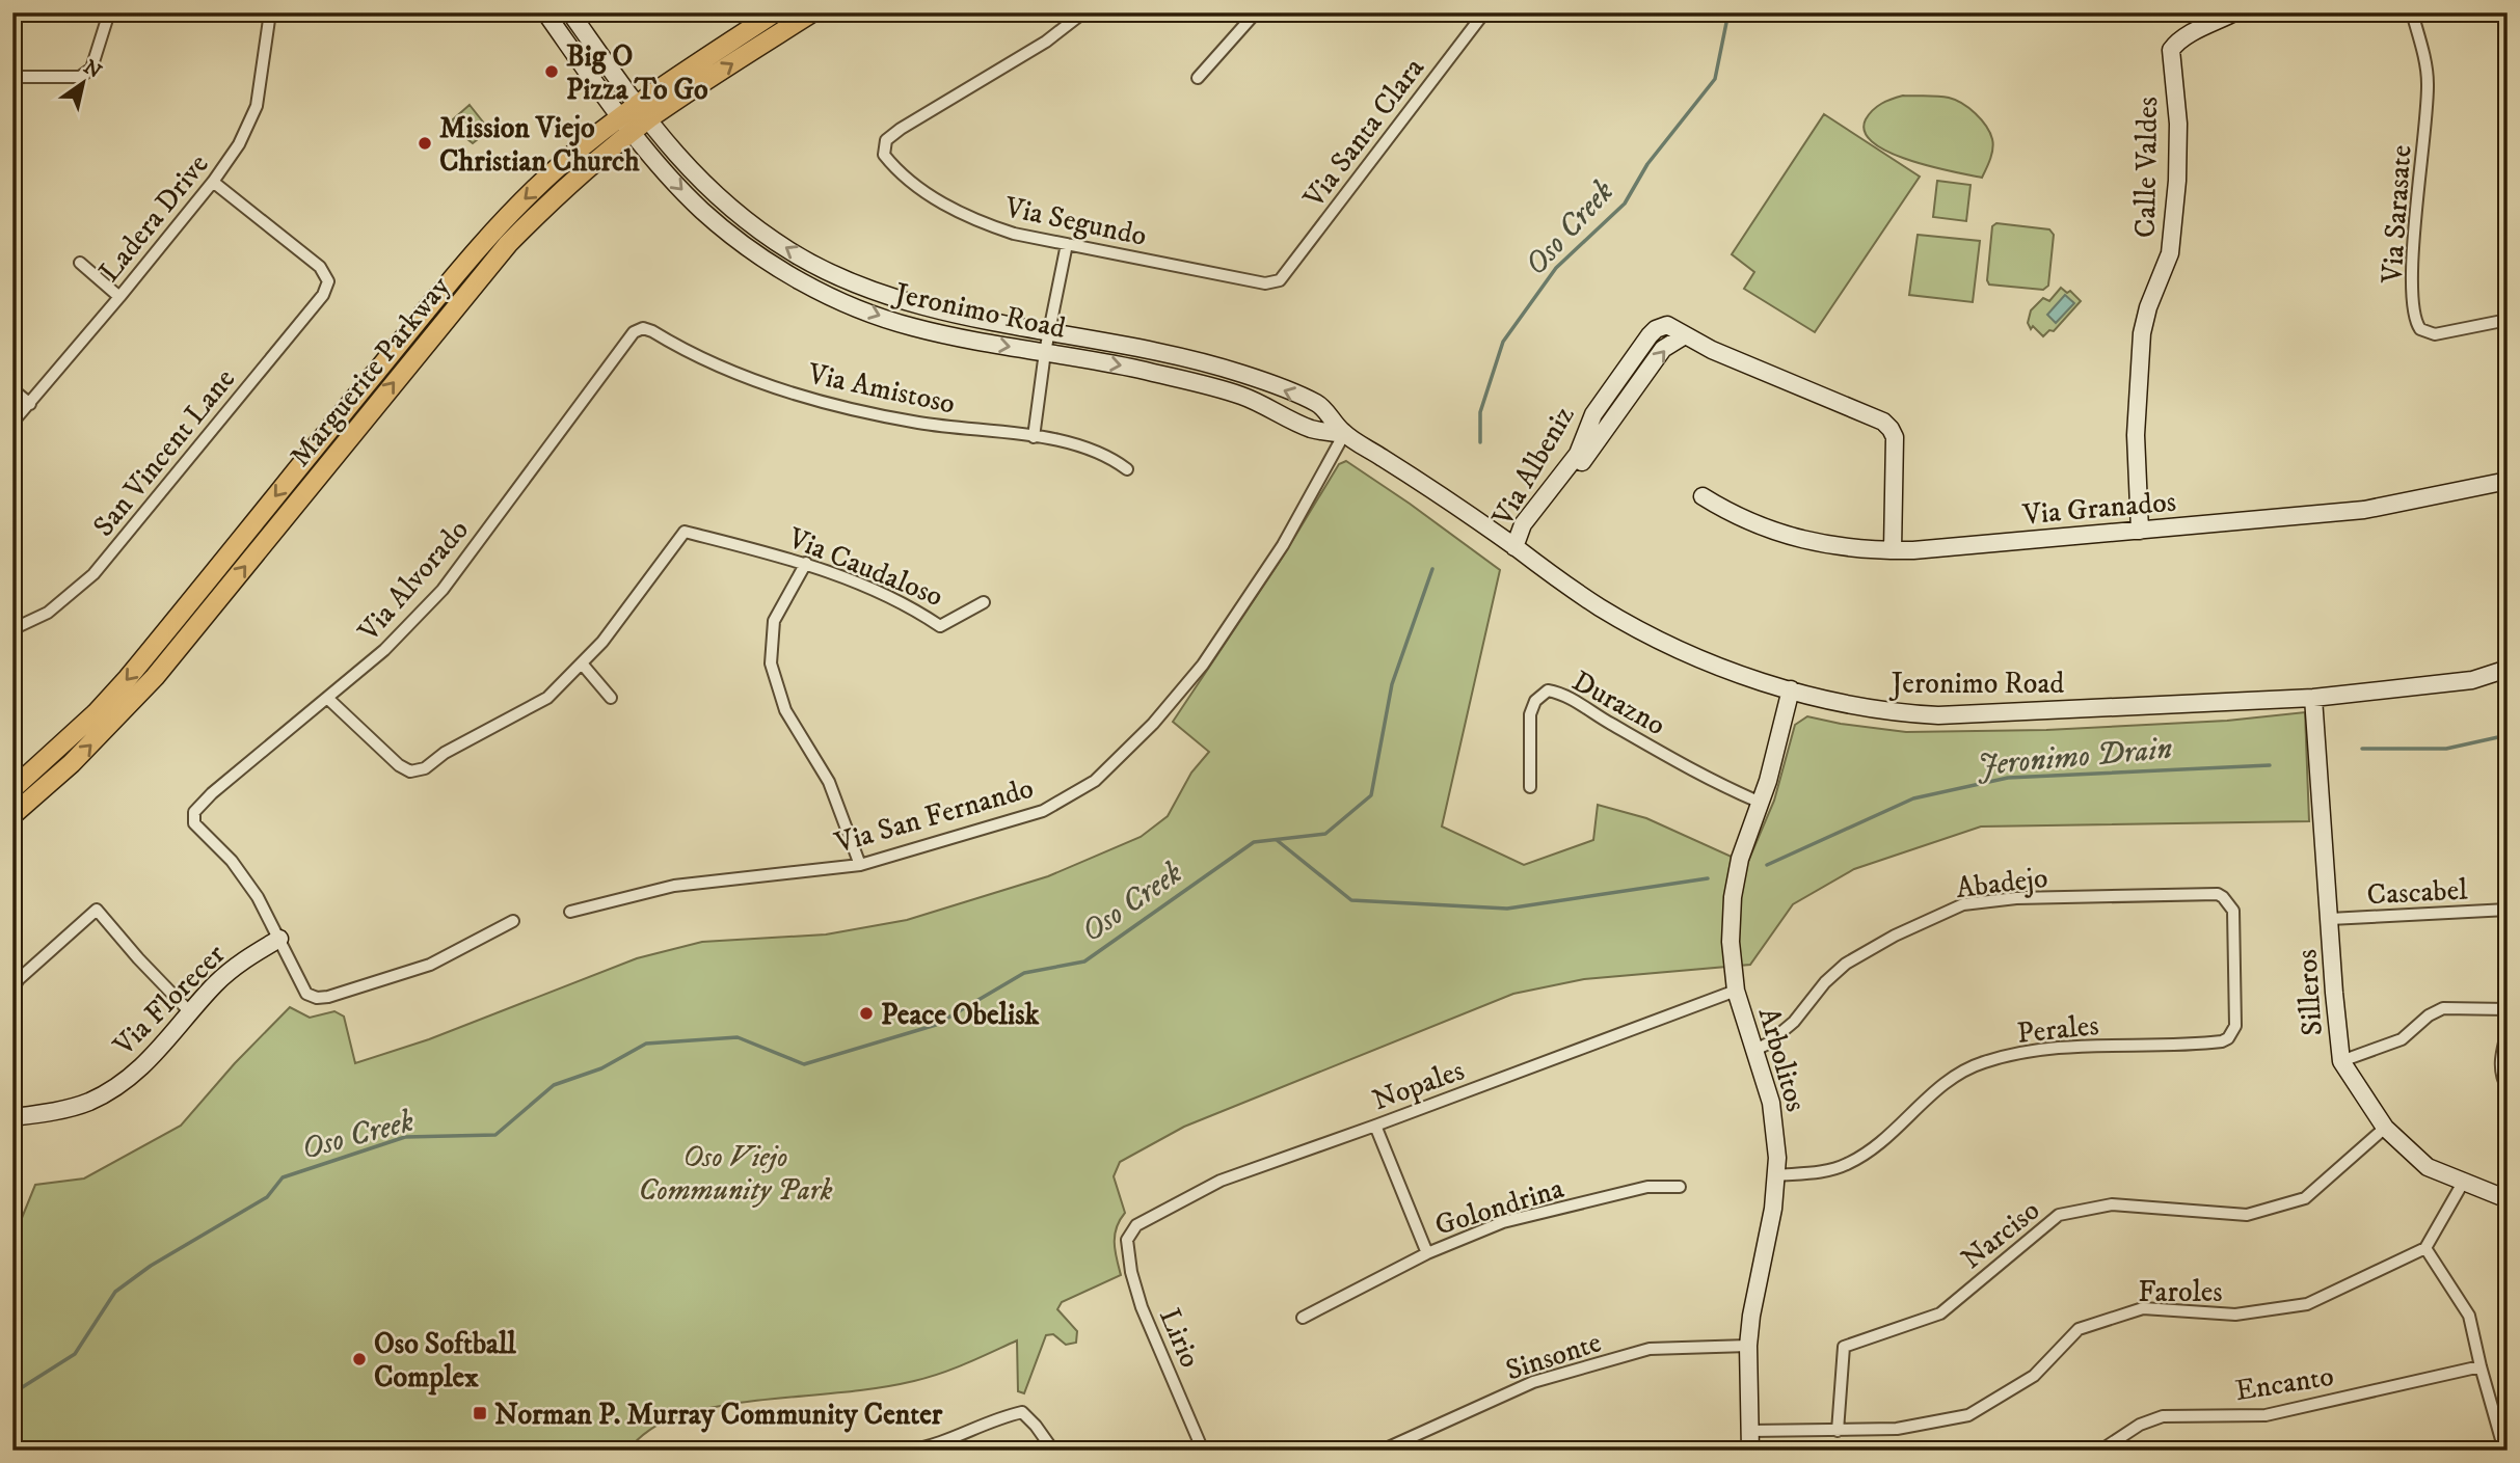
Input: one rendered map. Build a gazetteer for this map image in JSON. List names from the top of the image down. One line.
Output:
{"streets":{"main road":["Marguerite Parkway"],"street":["Via Santa Clara","Calle Valdes","Via Sarasate","Ladera Drive","Via Segundo","Jeronimo Road","Via Amistoso","San Vincent Lane","Via Albeniz","Via Granados","Via Caudaloso","Via Alvorado","Durazno","Via San Fernando","Abadejo","Cascabel","Silleros","Via Florecer","Perales","Arbolitos","Nopales","Golondrina","Narciso","Faroles","Lirio","Sinsonte","Encanto"]},"crossings":[["Via Santa Clara","Via Segundo"],["Calle Valdes","Via Granados"],["Ladera Drive","San Vincent Lane"],["Jeronimo Road","Marguerite Parkway"],["Jeronimo Road","Via Albeniz"],["Jeronimo Road","Via San Fernando"],["Jeronimo Road","Silleros"],["Jeronimo Road","Arbolitos"],["Via Amistoso","Via Alvorado"],["Via Albeniz","Via Granados"],["Via Alvorado","Via Florecer"],["Durazno","Arbolitos"],["Abadejo","Perales"],["Abadejo","Arbolitos"],["Cascabel","Silleros"],["Silleros","Narciso"],["Perales","Arbolitos"],["Arbolitos","Nopales"],["Arbolitos","Faroles"],["Arbolitos","Sinsonte"],["Nopales","Lirio"],["Narciso","Faroles"]],"water":["Oso Creek","Jeronimo Drain"],"parks":["Oso Viejo Community Park"],"places":{"other":["Big O Pizza To Go","Mission Viejo Christian Church","Peace Obelisk","Oso Softball Complex"],"transit":["Norman P. Murray Community Center"]},"north":"top right"}
